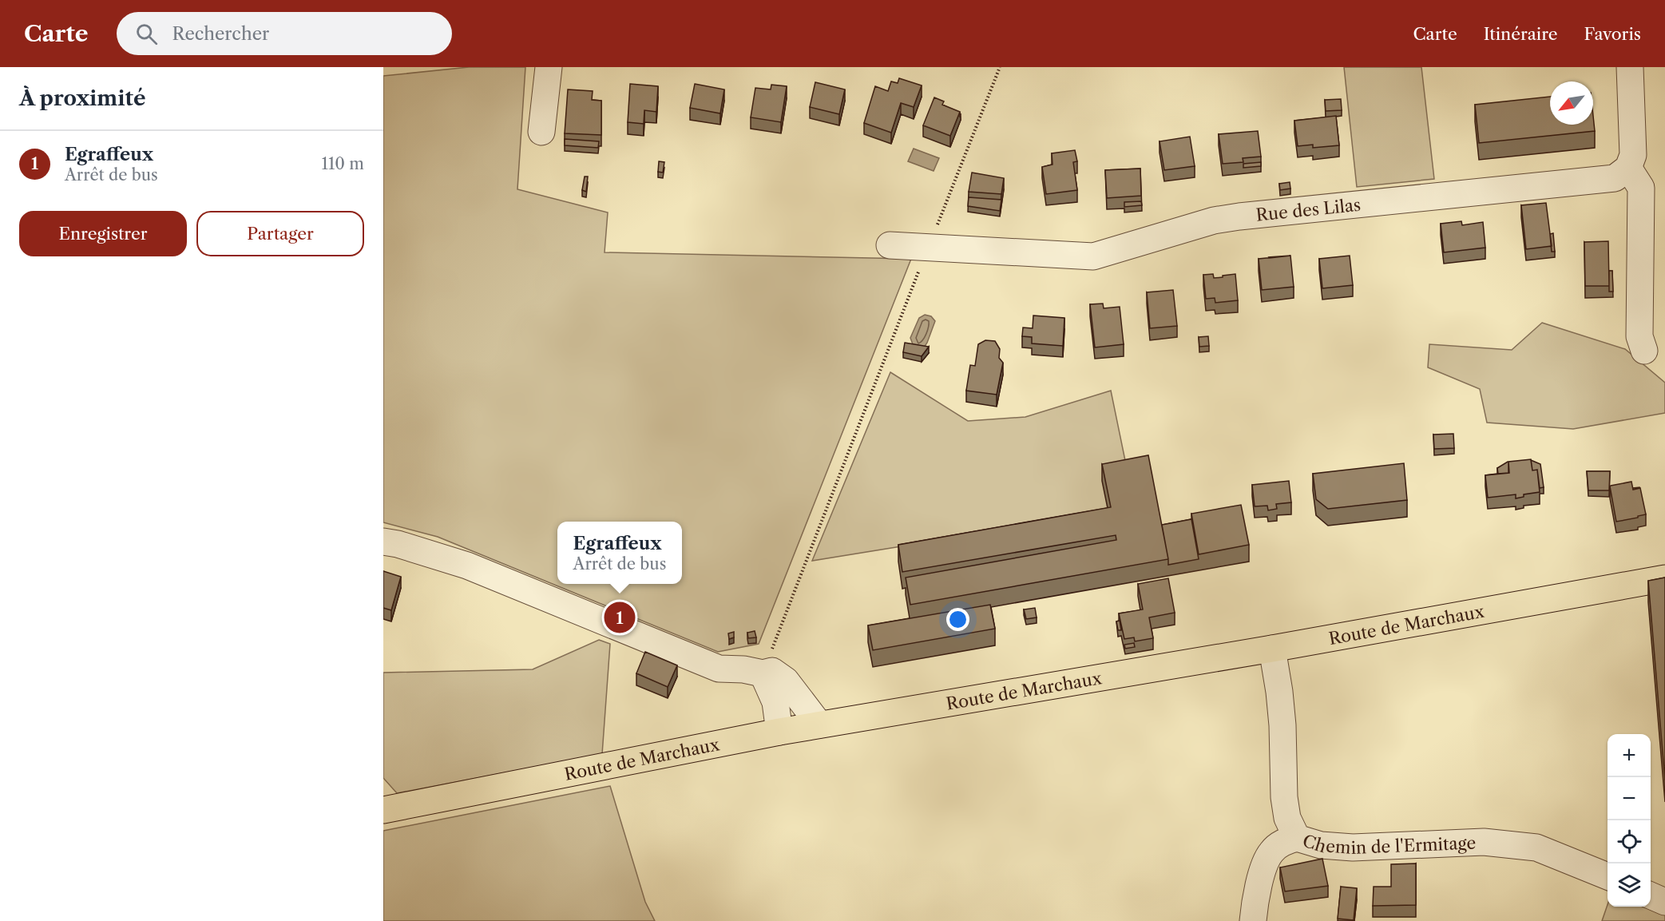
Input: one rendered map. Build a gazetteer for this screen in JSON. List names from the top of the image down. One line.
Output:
{"streets":{"main road":["Route de Marchaux"],"street":["Rue des Lilas","Chemin de l'Ermitage"]},"crossings":[["Route de Marchaux","Chemin de l'Ermitage"]],"north":"bottom left","page":{"header":"Carte","search":"Rechercher","nav":["Carte","Itinéraire","Favoris"],"heading":"À proximité","list":[{"mark":"1","name":"Egraffeux","note":"Arrêt de bus","value":"110 m"}],"buttons":["Enregistrer","Partager"],"popup":["Egraffeux","Arrêt de bus"],"pins":"1","map_buttons":["+","−"]}}
